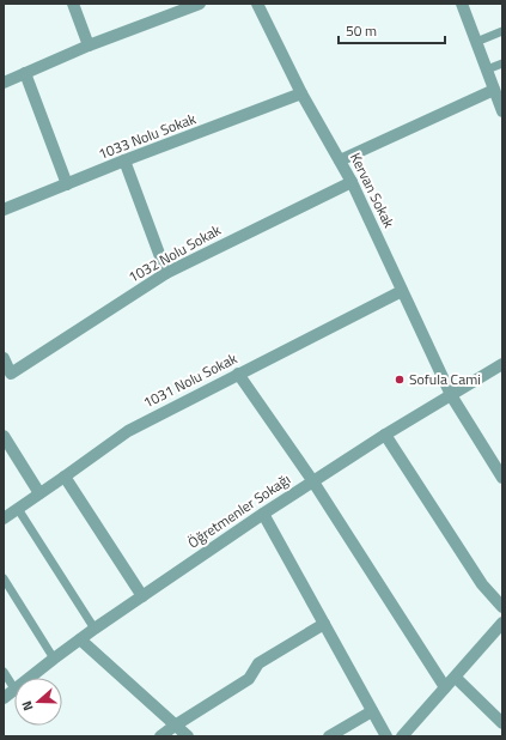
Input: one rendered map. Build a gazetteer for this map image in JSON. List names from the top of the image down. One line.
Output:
{"streets":{"street":["1033 Nolu Sokak","Kervan Sokak","1032 Nolu Sokak","1031 Nolu Sokak","Öğretmenler Sokağı"]},"crossings":[["1033 Nolu Sokak","Kervan Sokak"],["Kervan Sokak","1032 Nolu Sokak"],["Kervan Sokak","1031 Nolu Sokak"],["Kervan Sokak","Öğretmenler Sokağı"]],"places":["Sofula Cami"],"scale_bar":"50 m","north":"left"}
